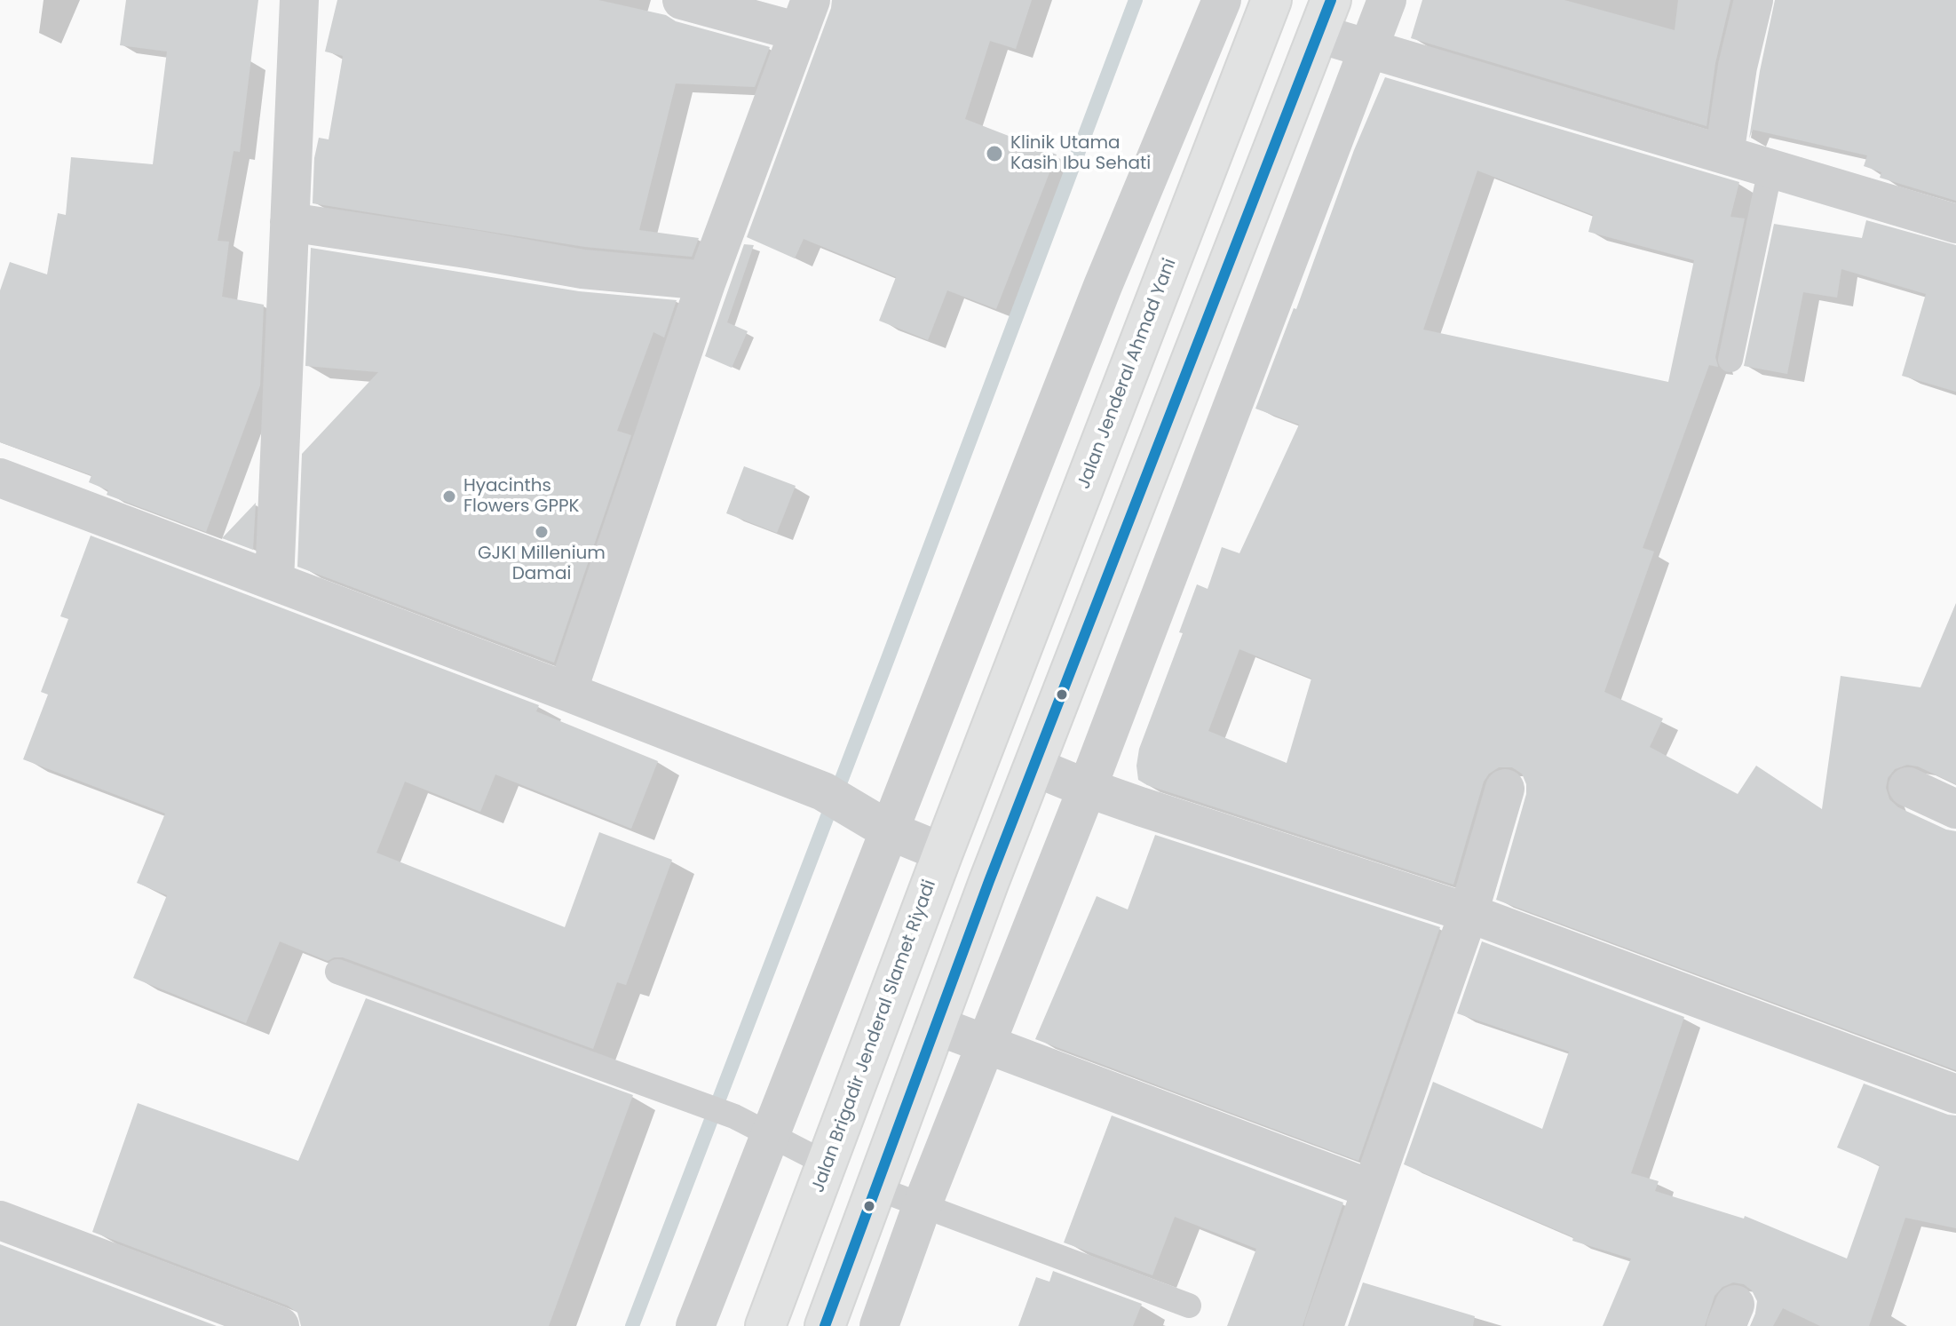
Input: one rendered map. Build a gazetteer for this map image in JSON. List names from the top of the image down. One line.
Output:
{"streets":{"highway":["Jalan Jenderal Ahmad Yani","Jalan Brigadir Jenderal Slamet Riyadi"]},"crossings":[["Jalan Jenderal Ahmad Yani","Jalan Brigadir Jenderal Slamet Riyadi"]],"places":["Klinik Utama Kasih Ibu Sehati","Hyacinths Flowers GPPK","GJKI Millenium Damai"]}
